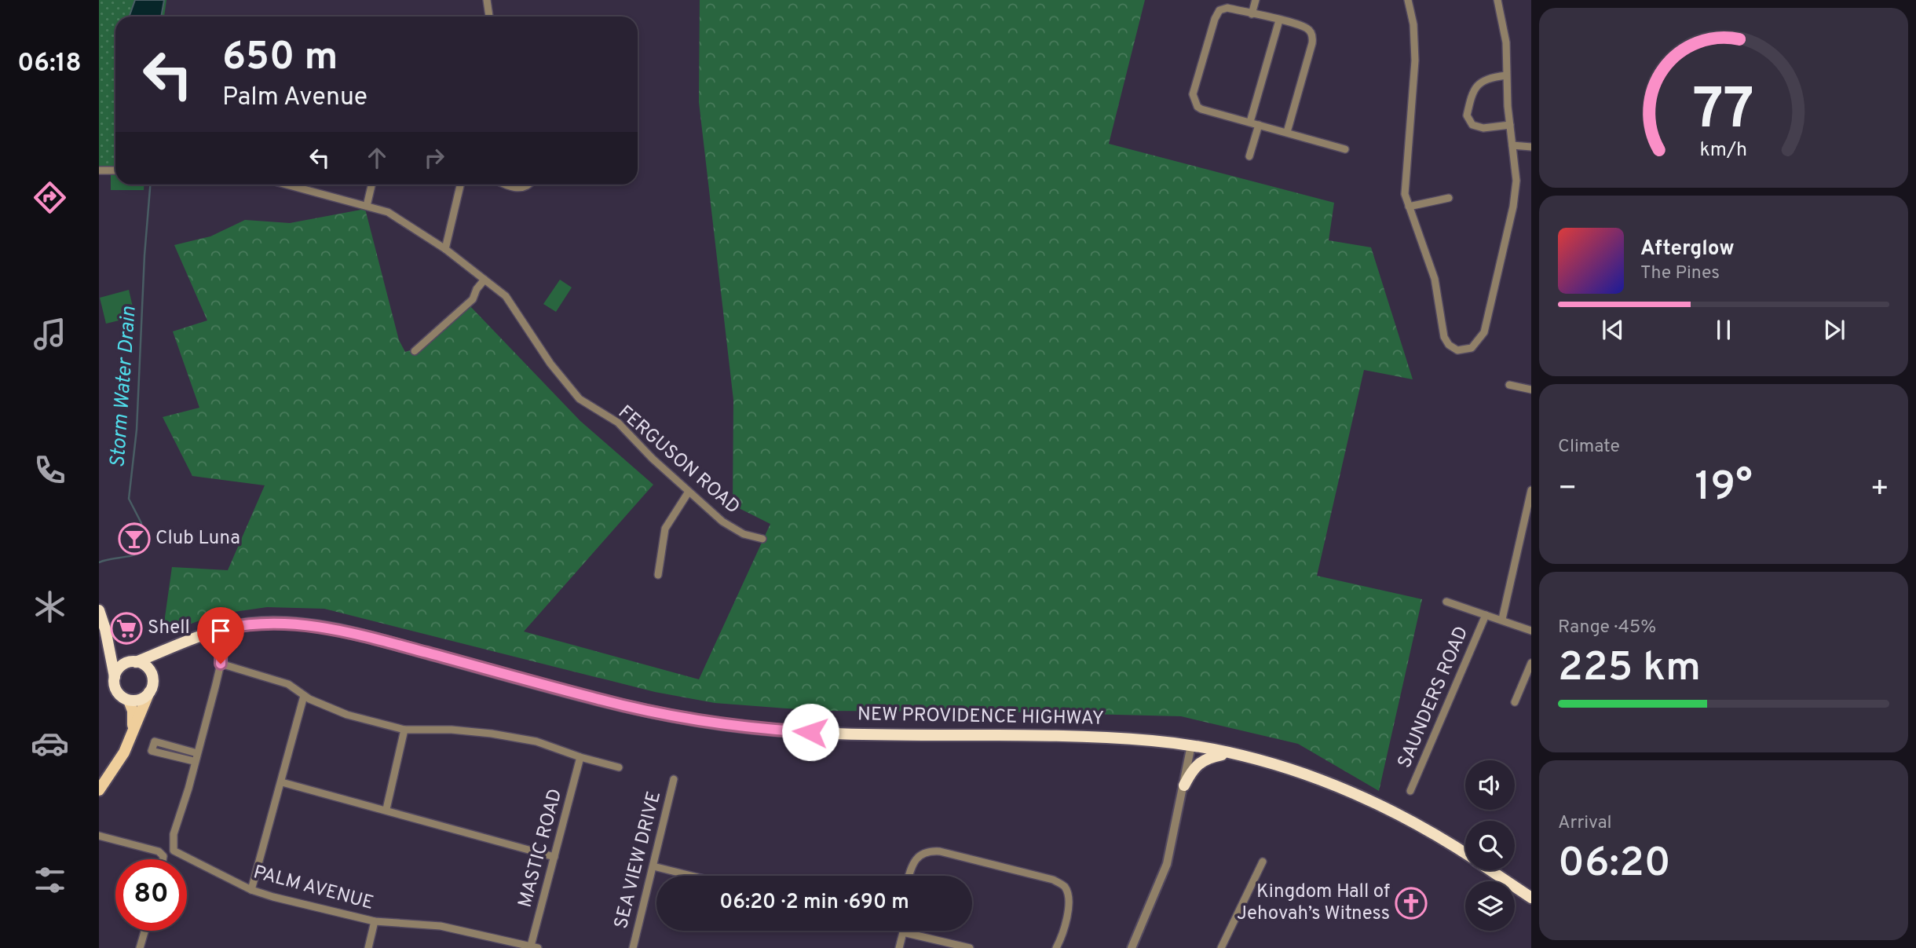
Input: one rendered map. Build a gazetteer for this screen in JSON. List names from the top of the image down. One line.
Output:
{"streets":{"highway":["NEW PROVIDENCE HIGHWAY"],"street":["FERGUSON ROAD","SAUNDERS ROAD","MASTIC ROAD","SEA VIEW DRIVE","PALM AVENUE"]},"crossings":[["NEW PROVIDENCE HIGHWAY","PALM AVENUE"],["MASTIC ROAD","PALM AVENUE"]],"water":["Storm Water Drain"],"places":{"bar":["Club Luna"],"supermarket":["Shell"],"church":["Kingdom Hall of Jehovah’s Witness"]},"page":{"tabs":"06:18","turn":["650 m","Palm Avenue"],"song":["Afterglow","The Pines"],"tile":["Climate",["Range · 45%","225 km"],["Arrival","06:20"]],"heat":["−","19°","+"],"limit":"80","trip":"06:20 · 2 min · 690 m","gauge":["77","km/h"]}}
